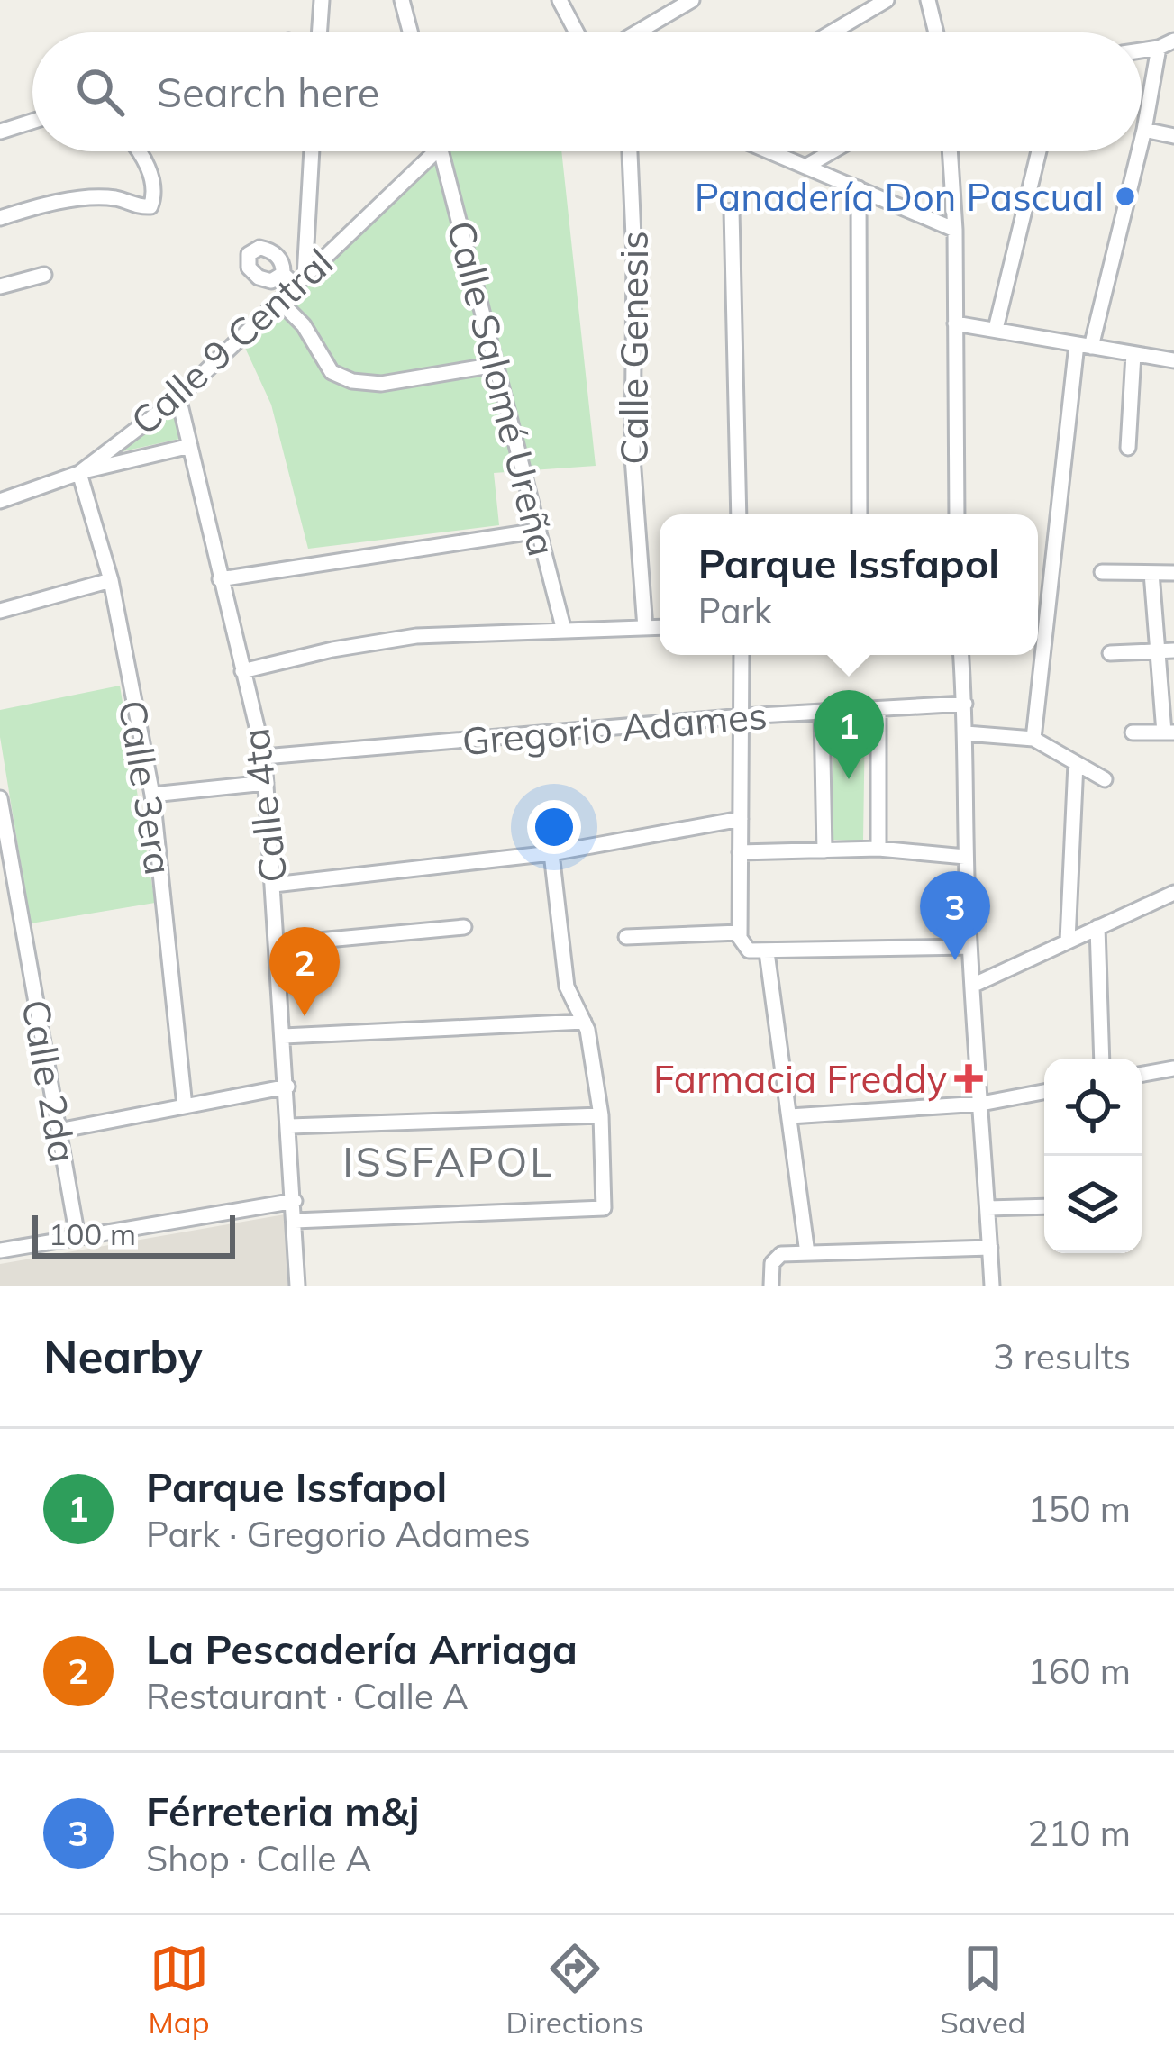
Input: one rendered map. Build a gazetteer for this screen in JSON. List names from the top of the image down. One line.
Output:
{"streets":{"street":["Calle 9 Central","Calle Genesis","Calle Salomé Ureña","Gregorio Adames","Calle 3era","Calle 4ta","Calle 2da"]},"crossings":[["Calle 9 Central","Calle 3era"],["Calle 9 Central","Calle 4ta"],["Gregorio Adames","Calle 4ta"]],"districts":["ISSFAPOL"],"places":{"other":["Panadería Don Pascual"],"health":["Farmacia Freddy"]},"scale_bar":"100 m","page":{"search":"Search here","popup":["Parque Issfapol","Park"],"pins":["1","3","2"],"scale":"100 m","heading":["Nearby","3 results"],"list":[{"mark":"1","name":"Parque Issfapol","note":"Park · Gregorio Adames","value":"150 m"},{"mark":"2","name":"La Pescadería Arriaga","note":"Restaurant · Calle A","value":"160 m"},{"mark":"3","name":"Férreteria m&j","note":"Shop · Calle A","value":"210 m"}],"nav":["Map","Directions","Saved"]}}
